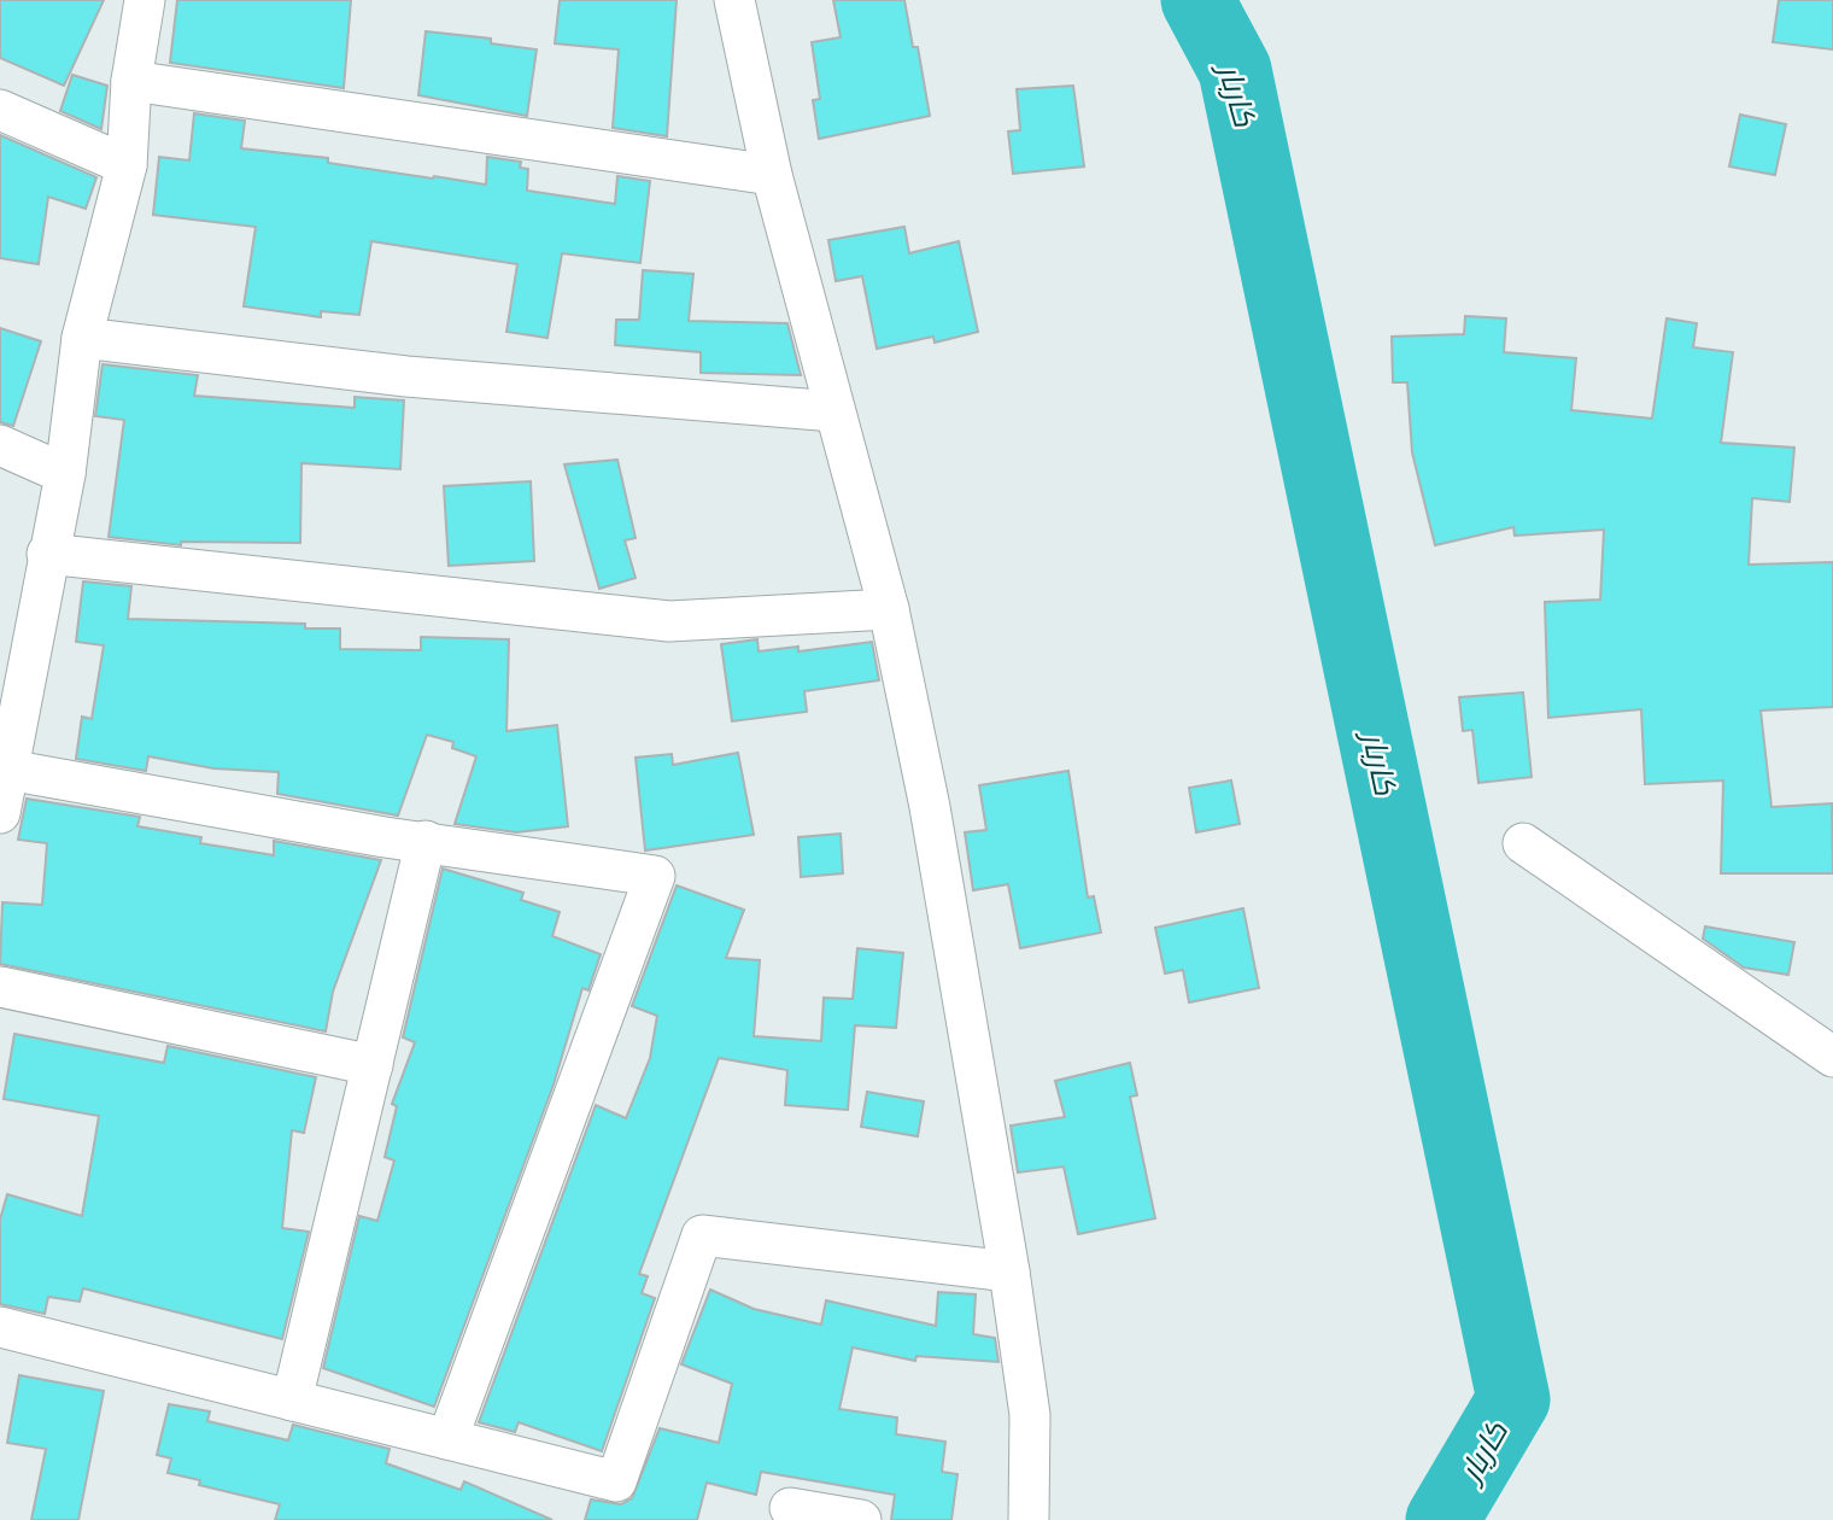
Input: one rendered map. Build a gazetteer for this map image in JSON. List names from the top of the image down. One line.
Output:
{"water":["کاربار"]}
